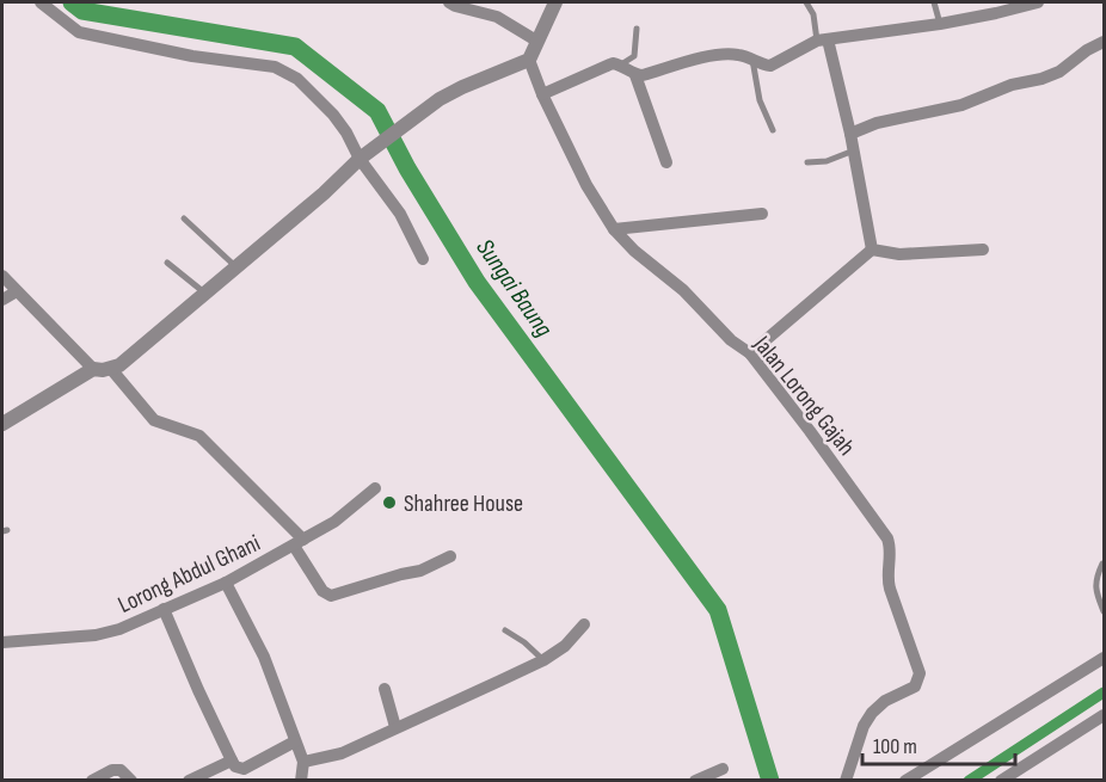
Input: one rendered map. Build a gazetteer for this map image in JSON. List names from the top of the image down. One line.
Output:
{"streets":{"street":["Jalan Lorong Gajah","Lorong Abdul Ghani"]},"water":["Sungai Baung"],"places":["Shahree House"],"scale_bar":"100 m"}
